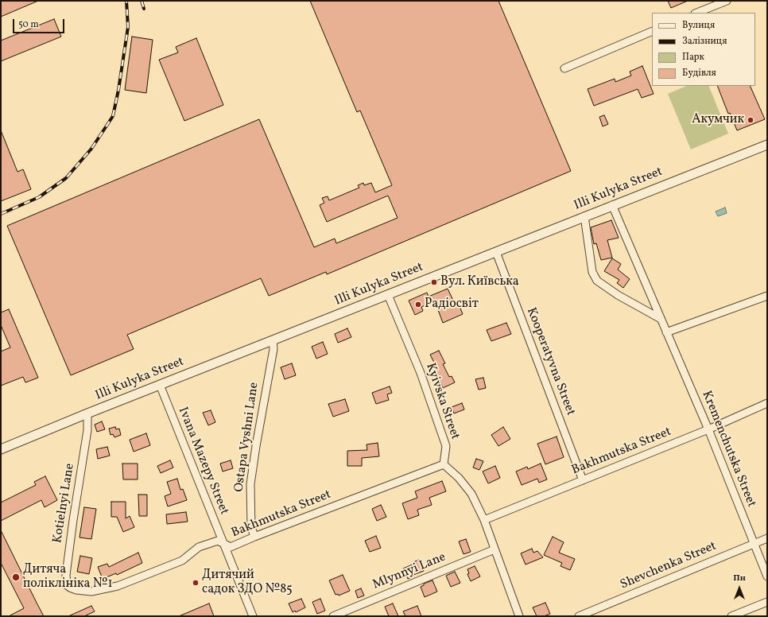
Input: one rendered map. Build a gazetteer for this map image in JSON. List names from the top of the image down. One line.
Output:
{"streets":{"street":["Illi Kulyka Street","Kooperatyvna Street","Kyivska Street","Ostapa Vyshni Lane","Kremenchutska Street","Bakhmutska Street","Ivana Mazepy Street","Kotielnyi Lane","Shevchenka Street","Mlynnyi Lane"]},"crossings":[["Illi Kulyka Street","Kooperatyvna Street"],["Illi Kulyka Street","Kyivska Street"],["Illi Kulyka Street","Ostapa Vyshni Lane"],["Illi Kulyka Street","Kremenchutska Street"],["Illi Kulyka Street","Ivana Mazepy Street"],["Illi Kulyka Street","Kotielnyi Lane"],["Kooperatyvna Street","Bakhmutska Street"],["Kyivska Street","Bakhmutska Street"],["Ostapa Vyshni Lane","Bakhmutska Street"],["Kremenchutska Street","Bakhmutska Street"],["Kremenchutska Street","Shevchenka Street"],["Bakhmutska Street","Ivana Mazepy Street"],["Bakhmutska Street","Kotielnyi Lane"]],"places":["Акумчик","Вул. Київська","Радіосвіт","Дитяча поліклініка №1","Дитячий садок ЗДО №85"],"legend":["Вулиця","Залізниця","Парк","Будівля"],"scale_bar":"50 m","north":"top"}
